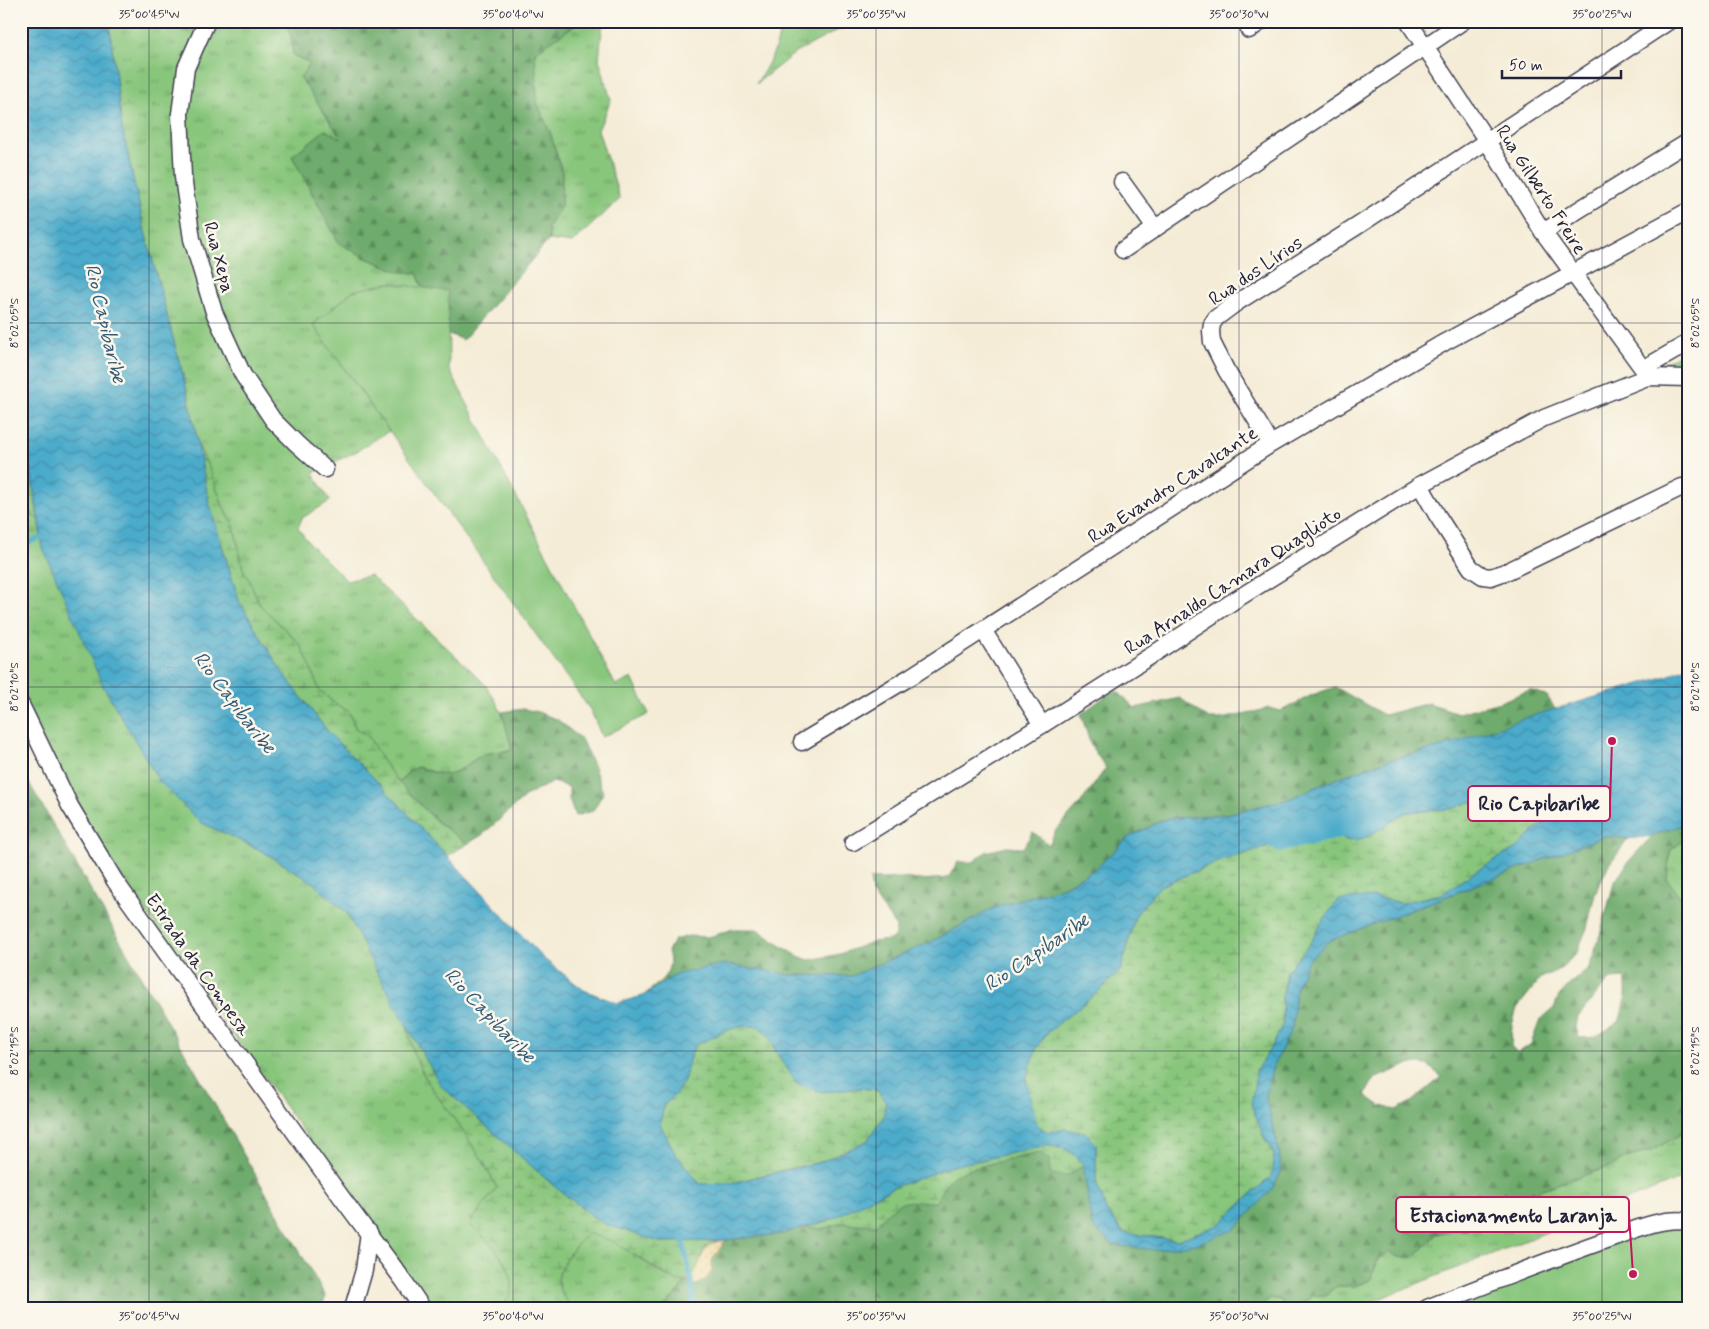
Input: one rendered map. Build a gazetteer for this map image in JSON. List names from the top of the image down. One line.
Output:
{"streets":{"street":["Rua Gilberto Freire","Rua Xepa","Rua dos Lírios","Rua Evandro Cavalcante","Rua Arnaldo Camara Quaglioto","Estrada da Compesa"]},"crossings":[["Rua Gilberto Freire","Rua dos Lírios"],["Rua Gilberto Freire","Rua Evandro Cavalcante"],["Rua Gilberto Freire","Rua Arnaldo Camara Quaglioto"],["Rua dos Lírios","Rua Evandro Cavalcante"]],"water":["Rio Capibaribe"],"places":["Rio Capibaribe","Estacionamento Laranja"],"scale_bar":"50 m","coordinates":["35°00'45\"W","35°00'40\"W","35°00'35\"W","35°00'30\"W","35°00'25\"W","8°02'05\"S","8°02'10\"S","8°02'15\"S"]}
